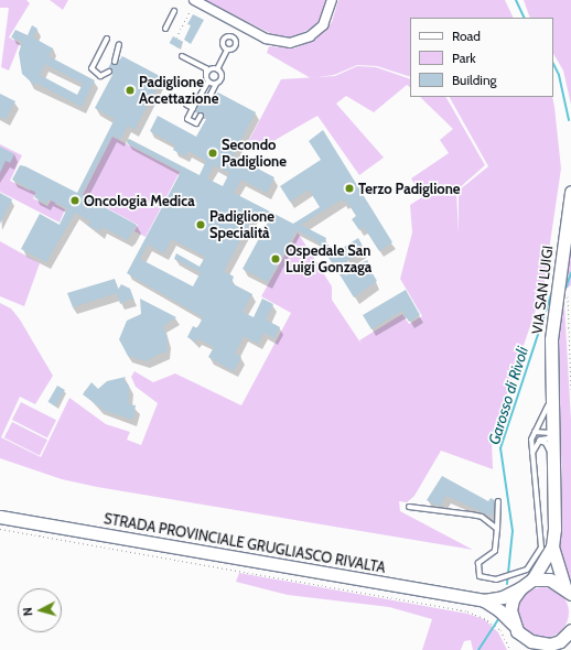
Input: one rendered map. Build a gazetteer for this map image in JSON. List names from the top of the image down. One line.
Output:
{"streets":{"street":["VIA SAN LUIGI","STRADA PROVINCIALE GRUGLIASCO RIVALTA"]},"crossings":[["VIA SAN LUIGI","STRADA PROVINCIALE GRUGLIASCO RIVALTA"]],"water":["Garosso di Rivoli"],"places":["Padiglione Accettazione","Secondo Padiglione","Terzo Padiglione","Oncologia Medica","Padiglione Specialità","Ospedale San Luigi Gonzaga"],"legend":["Road","Park","Building"],"north":"left"}
